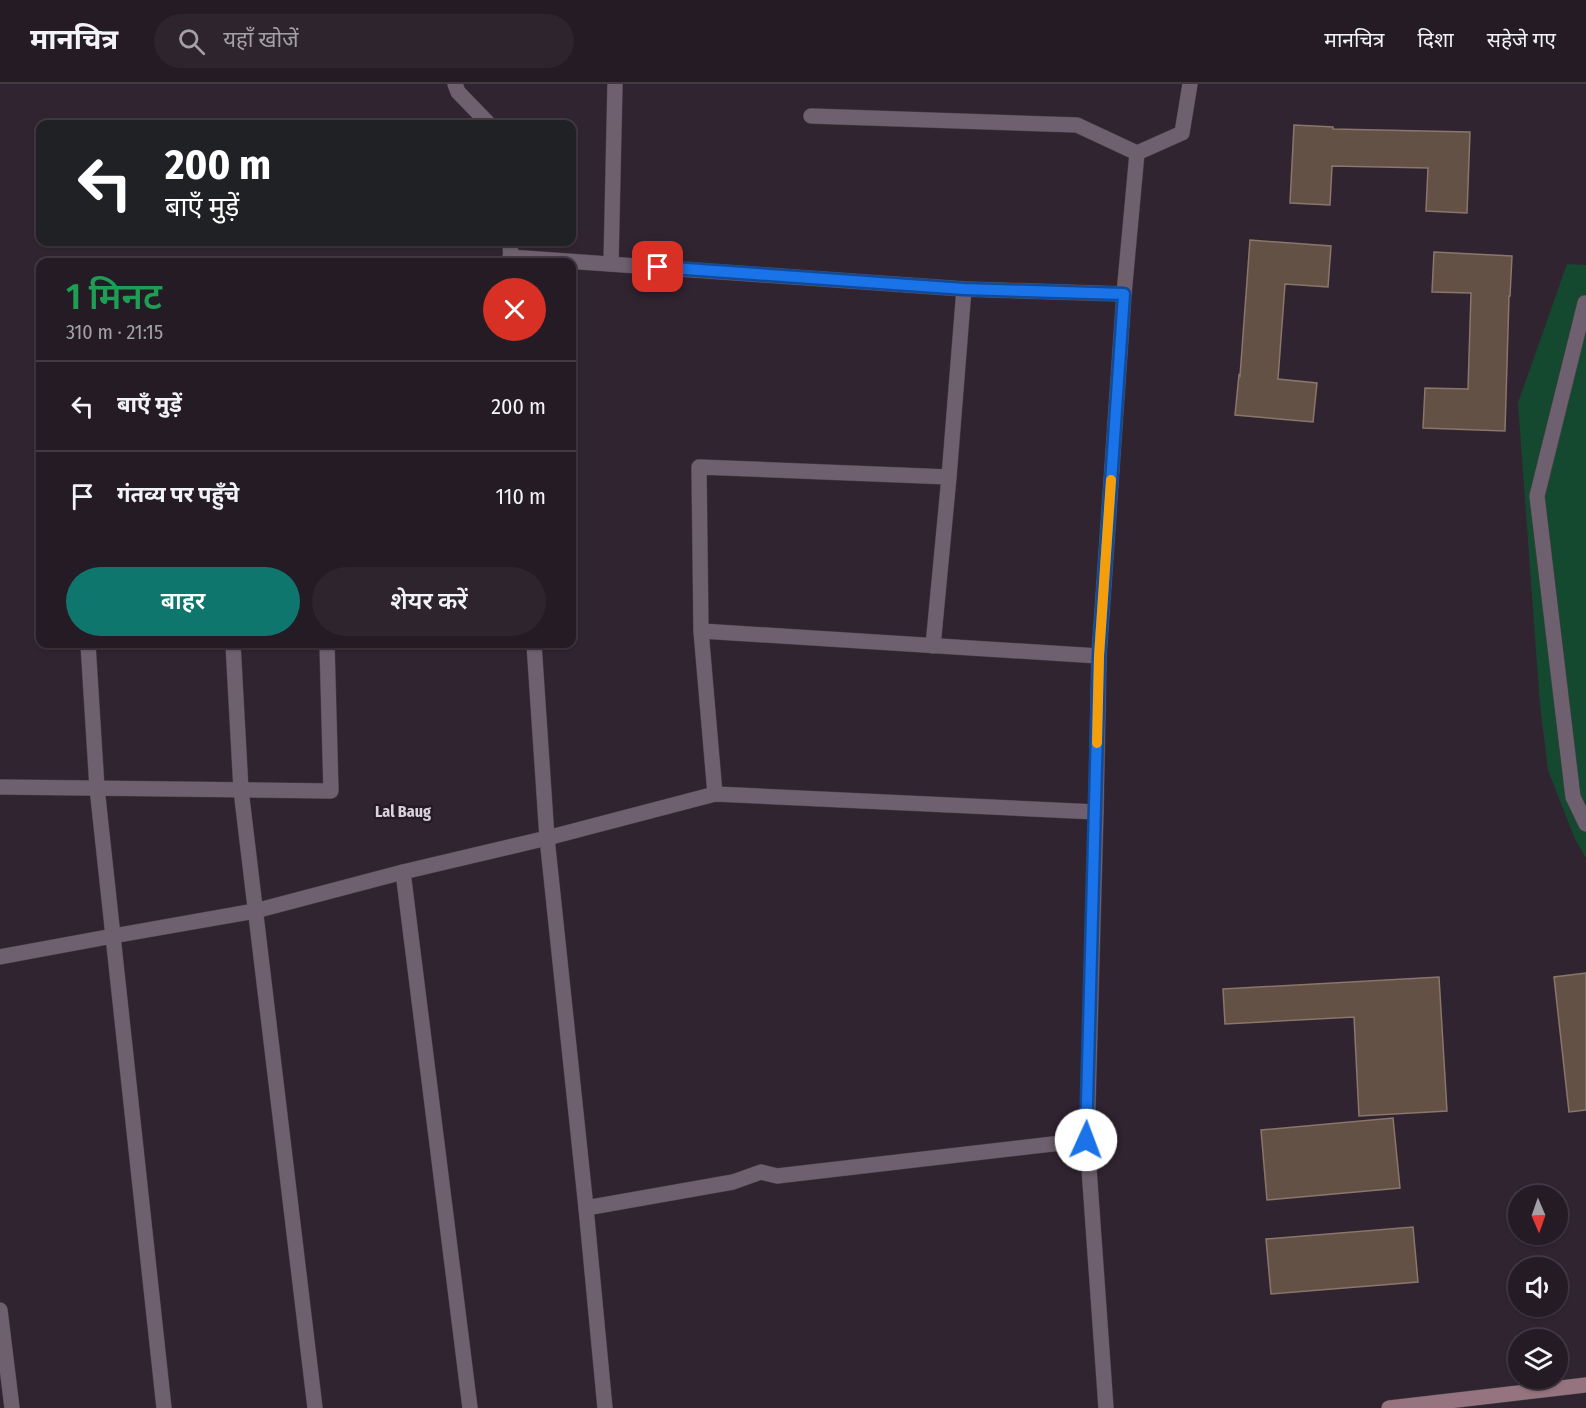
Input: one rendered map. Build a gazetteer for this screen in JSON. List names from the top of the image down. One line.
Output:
{"districts":["Lal Baug"],"north":"bottom","page":{"header":"मानचित्र","search":"यहाँ खोजें","nav":["मानचित्र","दिशा","सहेजे गए"],"turn":["200 m","बाएँ मुड़ें"],"heading":["1 मिनट","310 m · 21:15"],"list":[{"name":"बाएँ मुड़ें","value":"200 m"},{"name":"गंतव्य पर पहुँचे","value":"110 m"}],"buttons":["बाहर","शेयर करें"]}}
